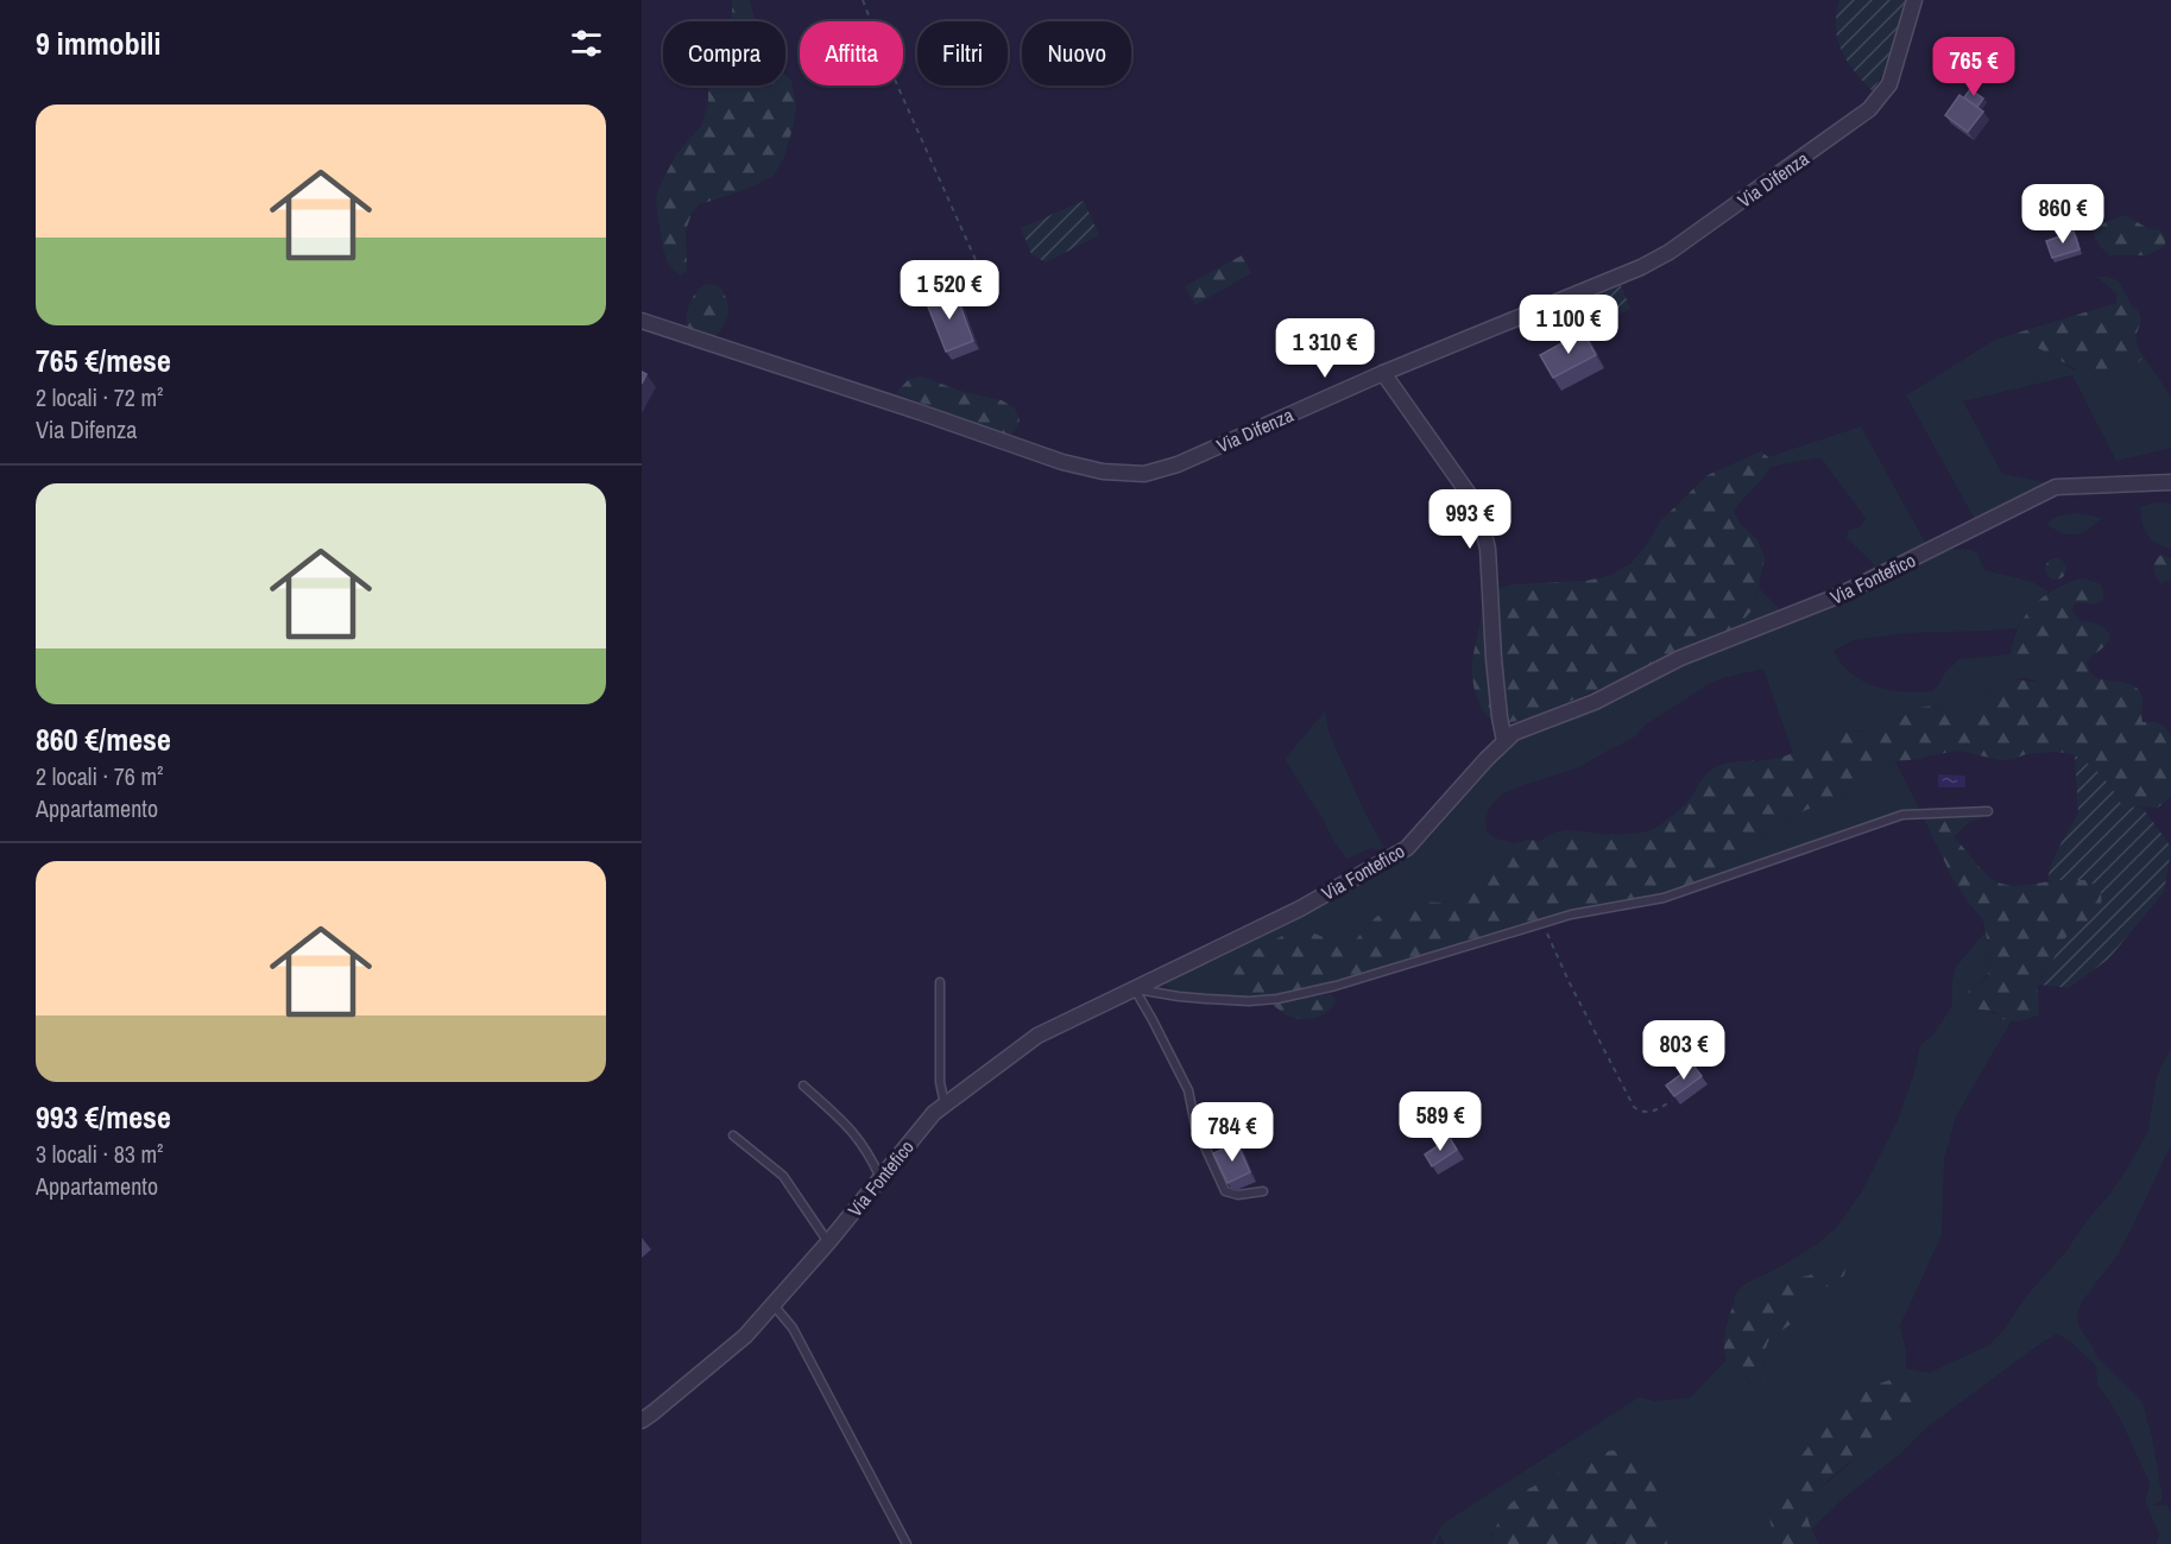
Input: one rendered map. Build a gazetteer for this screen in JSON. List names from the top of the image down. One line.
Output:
{"streets":{"street":["Via Difenza","Via Fontefico"]},"page":{"heading":"9 immobili","chip":["Compra","Affitta","Filtri","Nuovo"],"price":["765 €","860 €","1 520 €","1 100 €","1 310 €","993 €","803 €","589 €","784 €"],"list":[{"name":"765 €/mese","note":"2 locali · 72 m² · Via Difenza"},{"name":"860 €/mese","note":"2 locali · 76 m² · Appartamento"},{"name":"993 €/mese","note":"3 locali · 83 m² · Appartamento"}]}}
